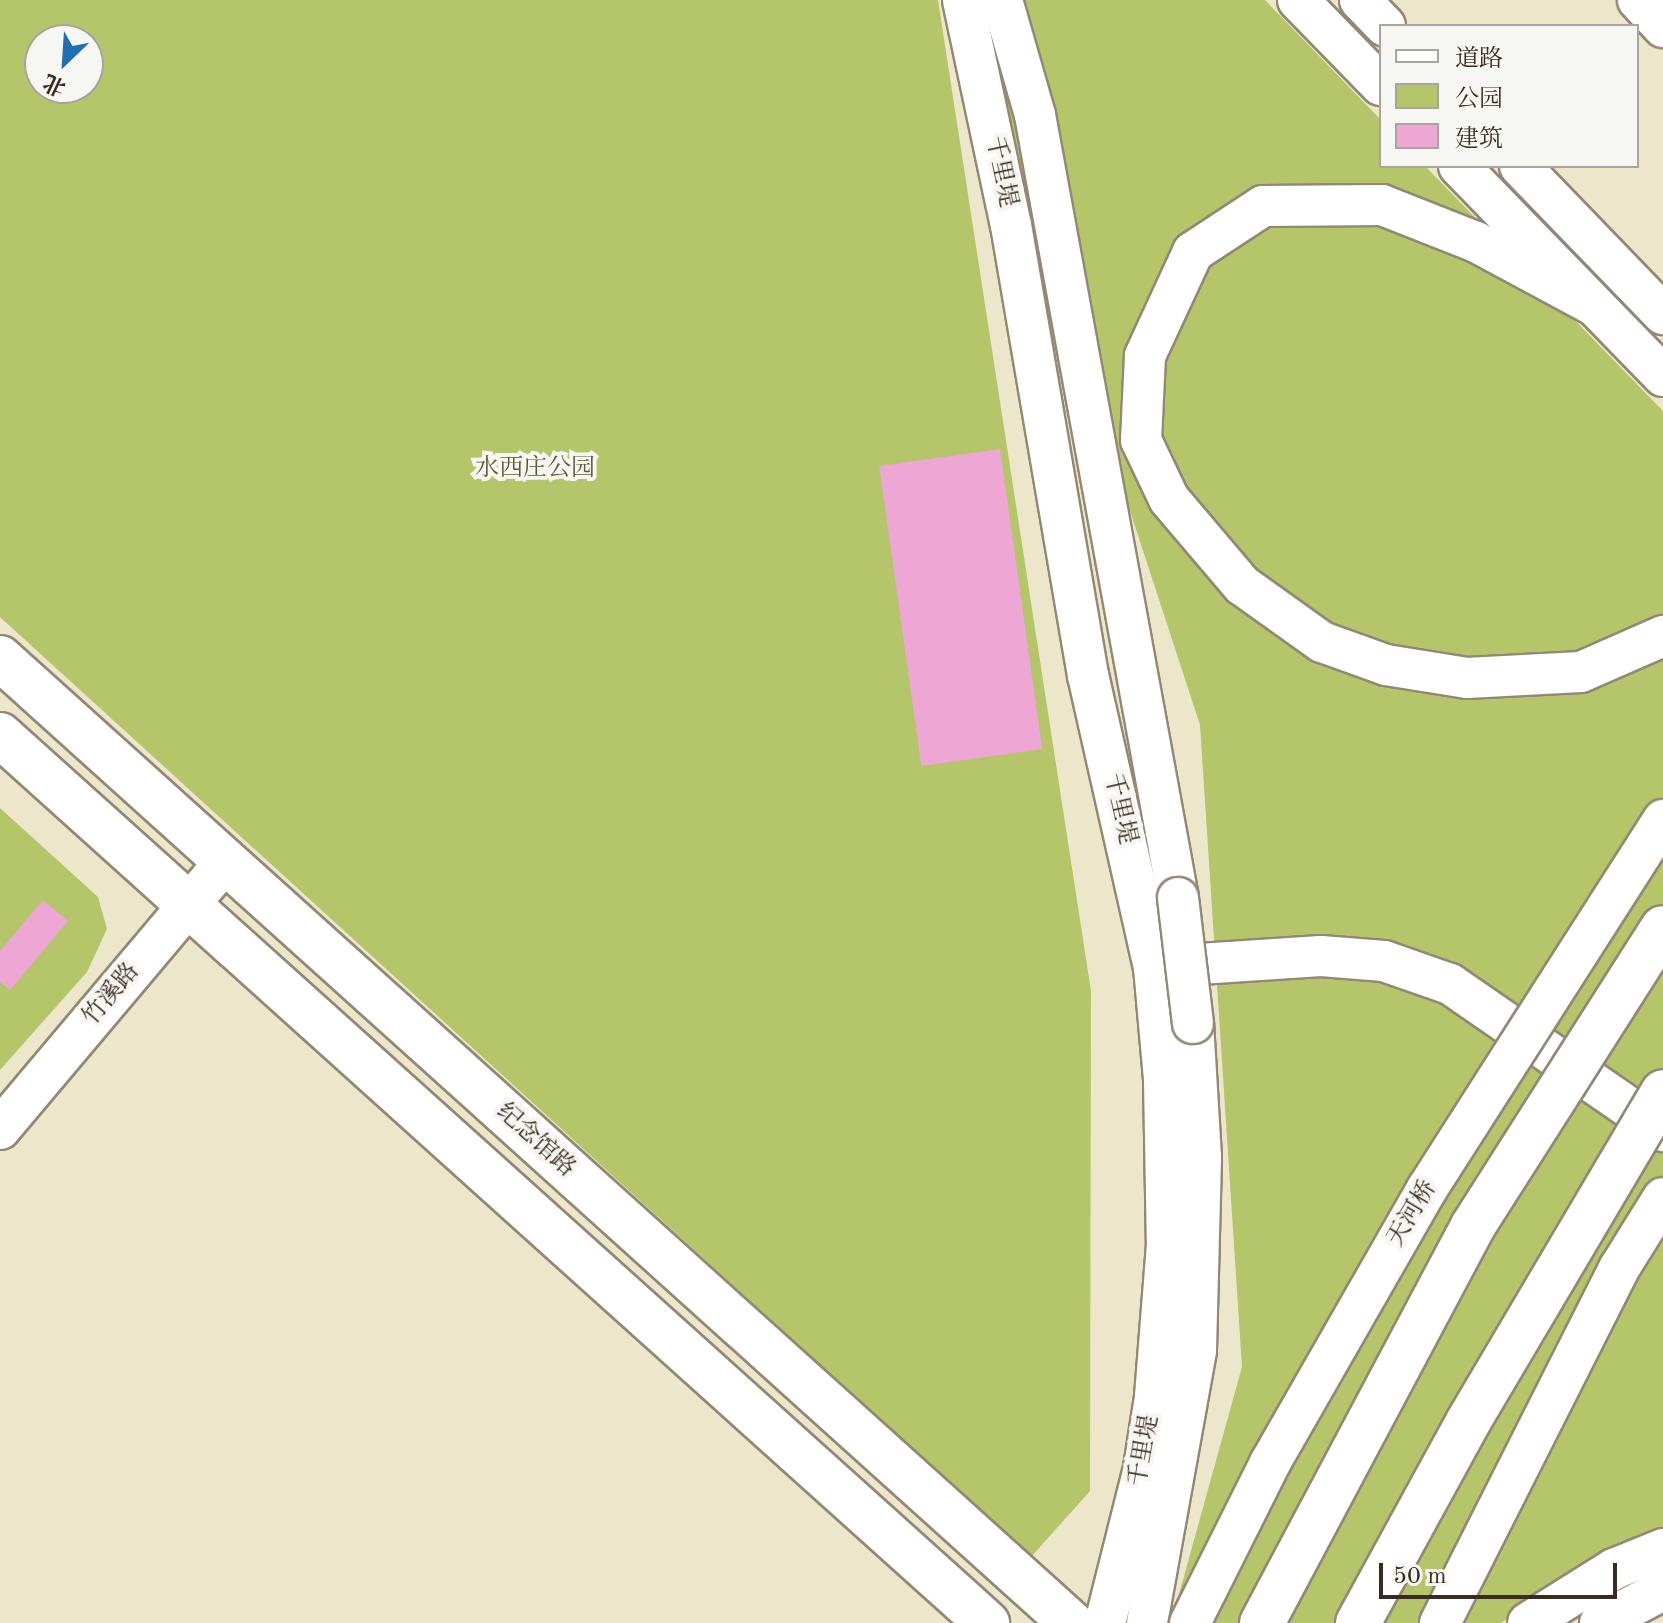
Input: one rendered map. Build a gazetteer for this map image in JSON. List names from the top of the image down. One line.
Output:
{"streets":{"main road":["纪念馆路"],"street":["千里堤","竹溪路","天河桥"]},"crossings":[["竹溪路","纪念馆路"]],"parks":["水西庄公园"],"legend":["道路","公园","建筑"],"scale_bar":"50 m","north":"bottom left"}
